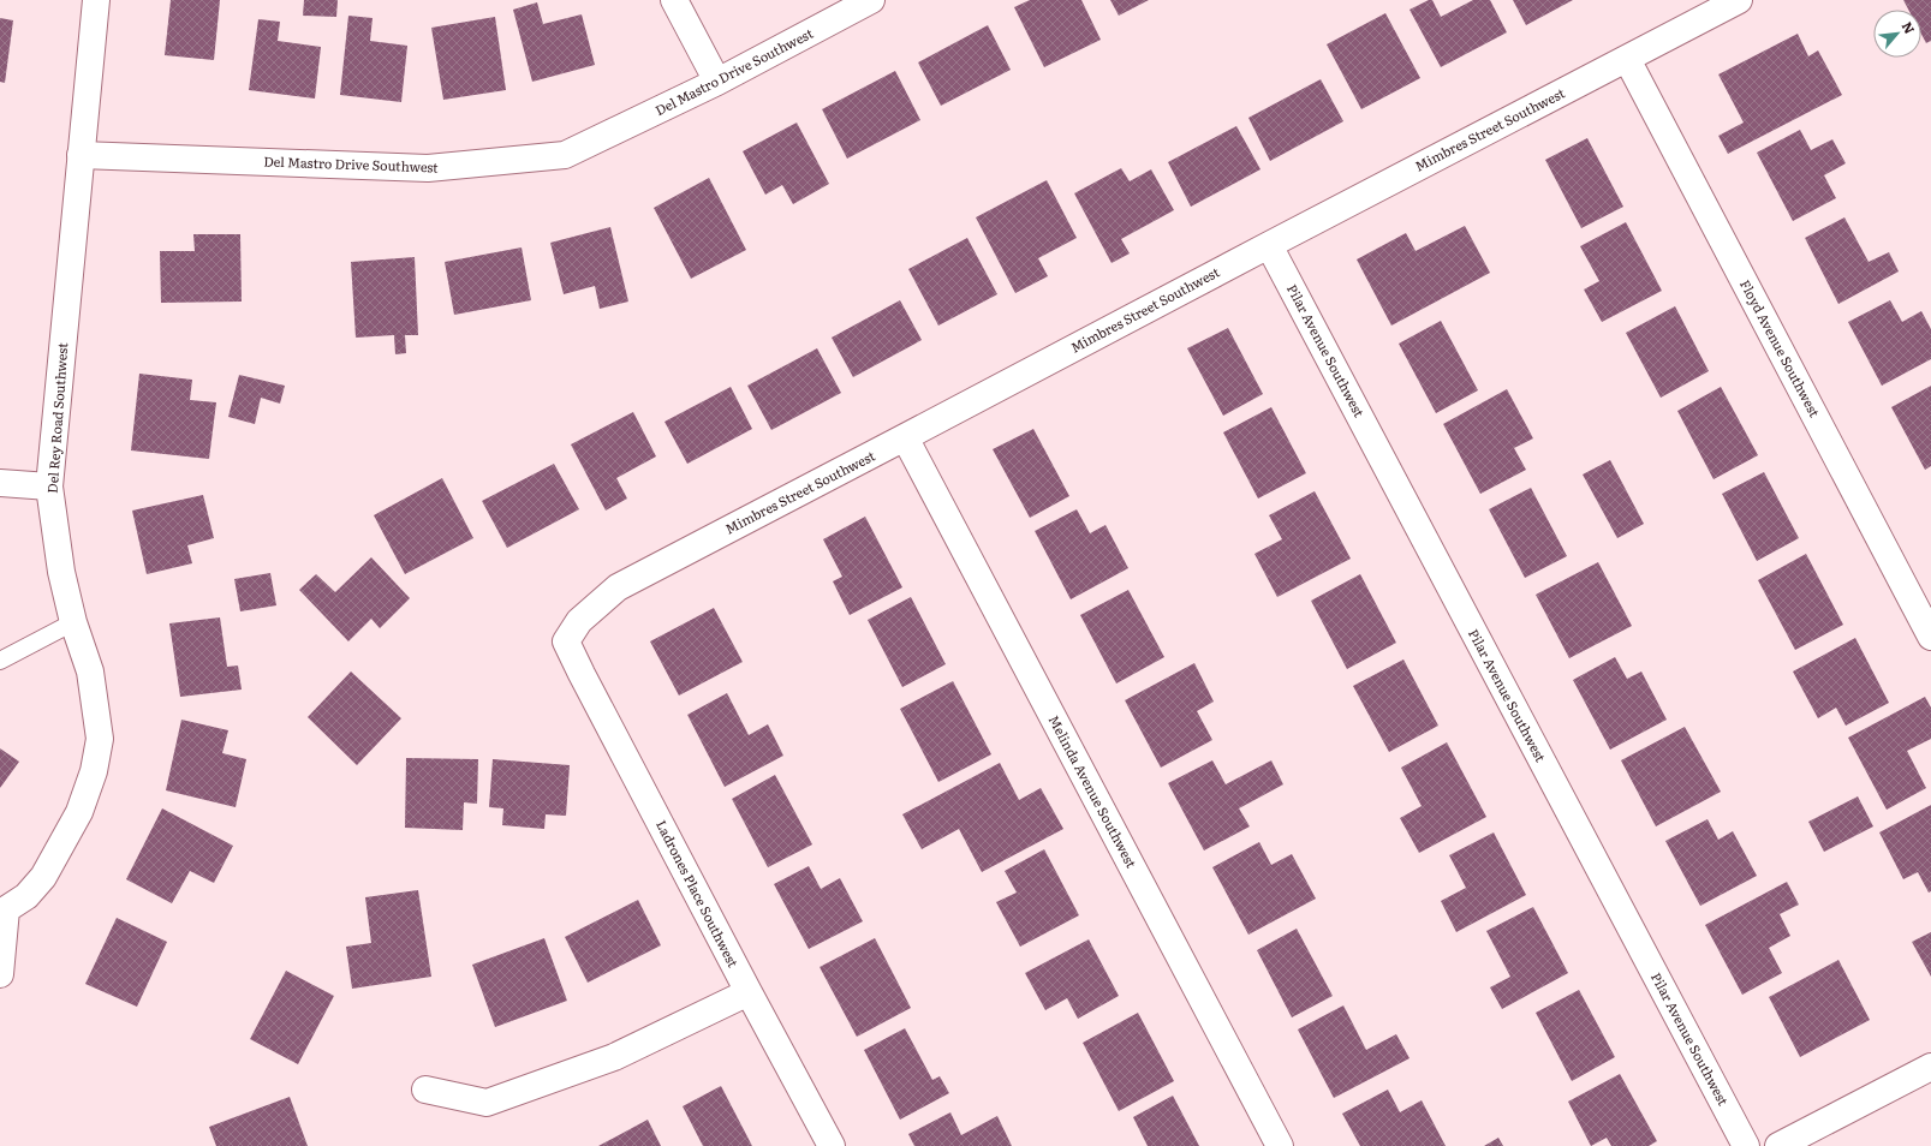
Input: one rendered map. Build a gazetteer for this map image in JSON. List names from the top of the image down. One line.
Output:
{"streets":{"street":["Del Mastro Drive Southwest","Mimbres Street Southwest","Floyd Avenue Southwest","Pilar Avenue Southwest","Del Rey Road Southwest","Melinda Avenue Southwest","Ladrones Place Southwest"]},"crossings":[["Del Mastro Drive Southwest","Del Rey Road Southwest"],["Mimbres Street Southwest","Floyd Avenue Southwest"],["Mimbres Street Southwest","Pilar Avenue Southwest"],["Mimbres Street Southwest","Melinda Avenue Southwest"],["Mimbres Street Southwest","Ladrones Place Southwest"]],"north":"top right"}
